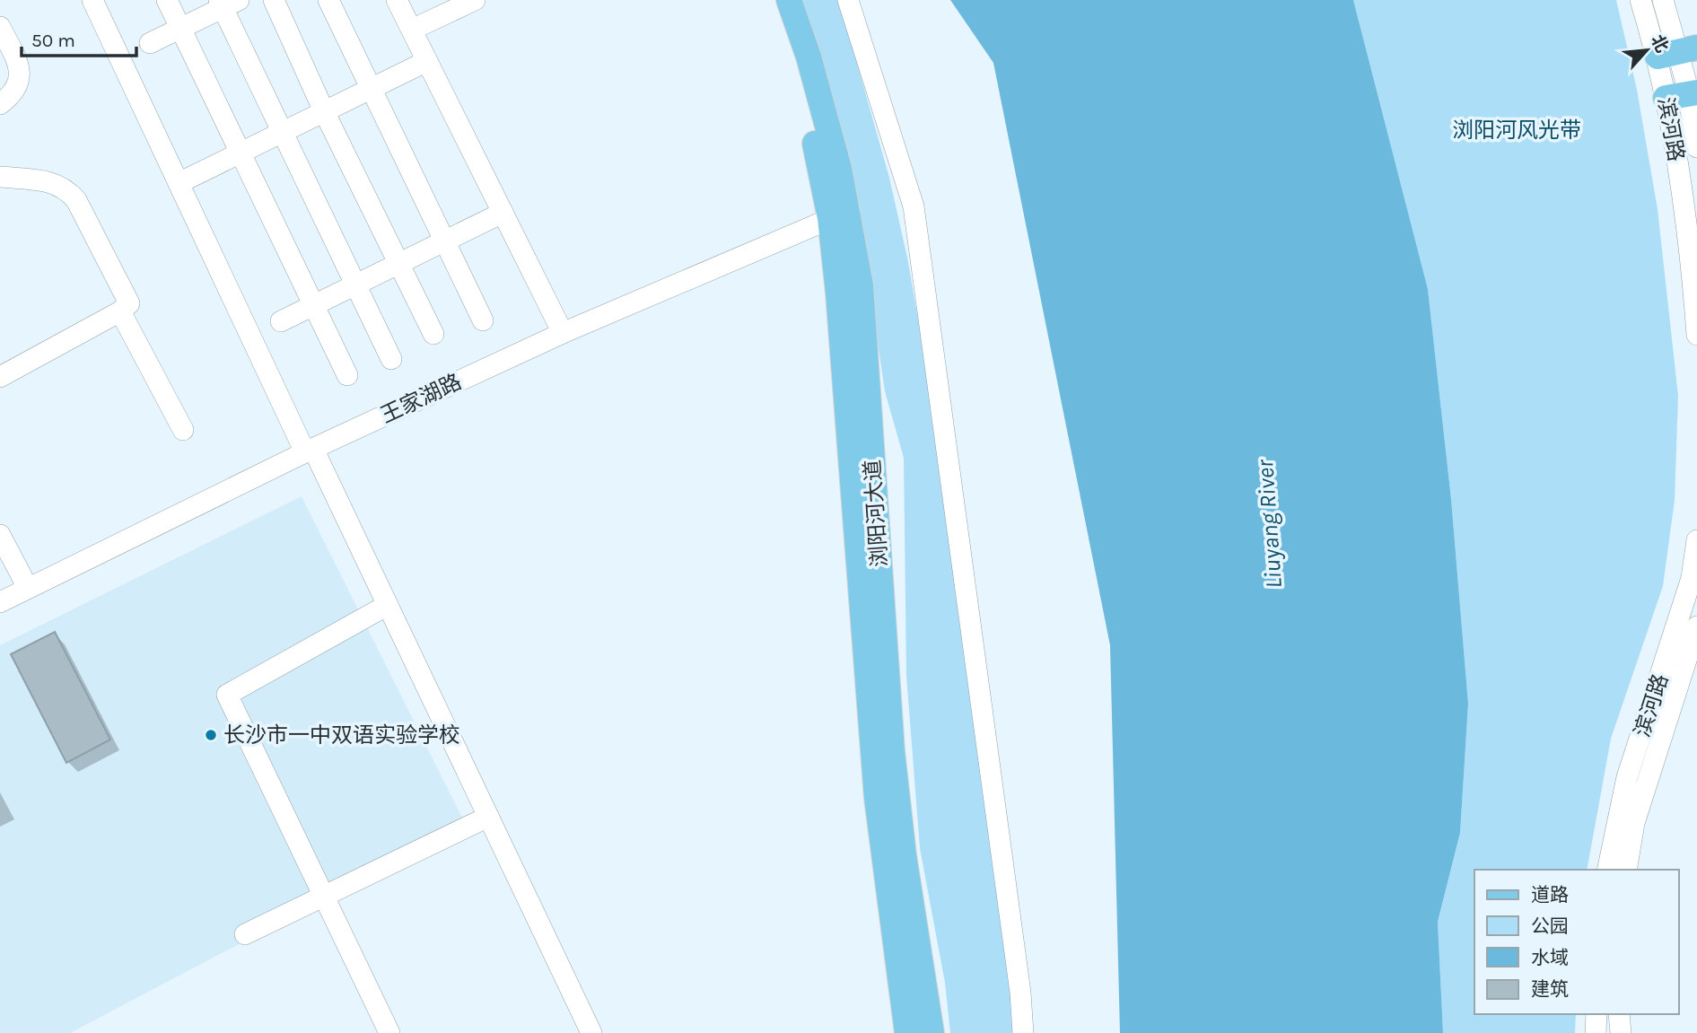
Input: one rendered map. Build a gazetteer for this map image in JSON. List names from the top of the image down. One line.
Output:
{"streets":{"main road":["浏阳河大道"],"street":["滨河路","王家湖路"]},"crossings":[["王家湖路","浏阳河大道"]],"water":["Liuyang River"],"parks":["浏阳河风光带"],"places":["长沙市一中双语实验学校"],"legend":["道路","公园","水域","建筑"],"scale_bar":"50 m","north":"top right"}
